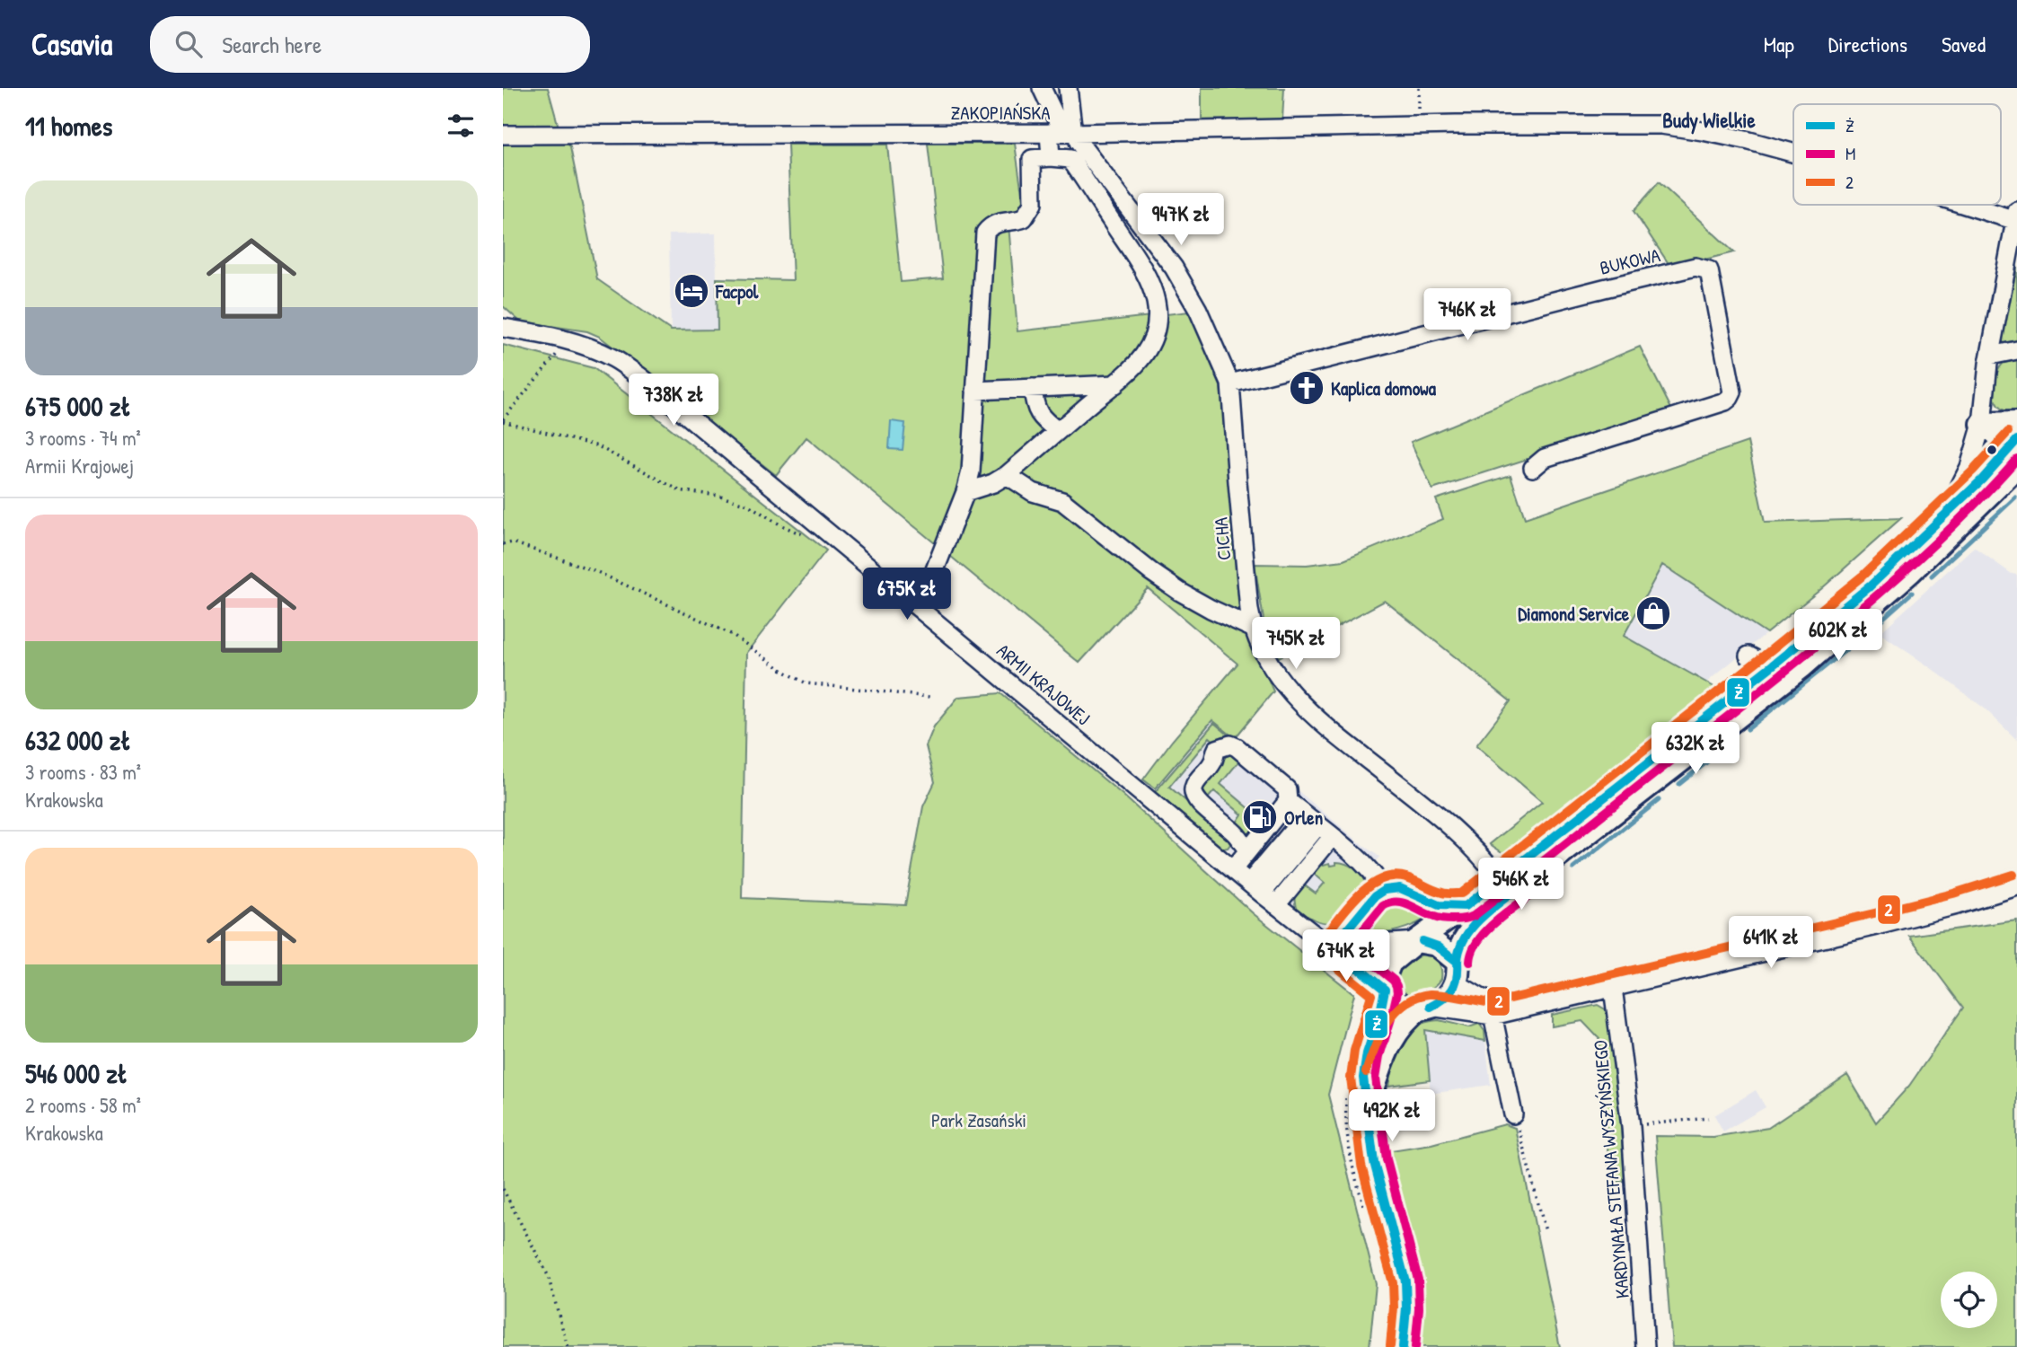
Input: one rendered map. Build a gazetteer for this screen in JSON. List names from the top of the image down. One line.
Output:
{"streets":{"street":["ZAKOPIAŃSKA","BUKOWA","CICHA","ARMII KRAJOWEJ","KARDYNAŁA STEFANA WYSZYŃSKIEGO"]},"crossings":[["ZAKOPIAŃSKA","CICHA"],["BUKOWA","CICHA"]],"districts":["Budy Wielkie"],"parks":["Park Zasański"],"places":{"hotel":["Facpol"],"church":["Kaplica domowa"],"shop":["Diamond Service"],"fuel station":["Orlen"]},"lines":["transit line 2","transit line Ż","transit line M"],"legend":["Ż","M","2"],"page":{"header":"Casavia","search":"Search here","nav":["Map","Directions","Saved"],"heading":"11 homes","list":[{"name":"675 000 zł","note":"3 rooms · 74 m² · Armii Krajowej"},{"name":"632 000 zł","note":"3 rooms · 83 m² · Krakowska"},{"name":"546 000 zł","note":"2 rooms · 58 m² · Krakowska"}],"price":["947K zł","746K zł","738K zł","675K zł","602K zł","745K zł","632K zł","546K zł","641K zł","674K zł","492K zł"]}}
